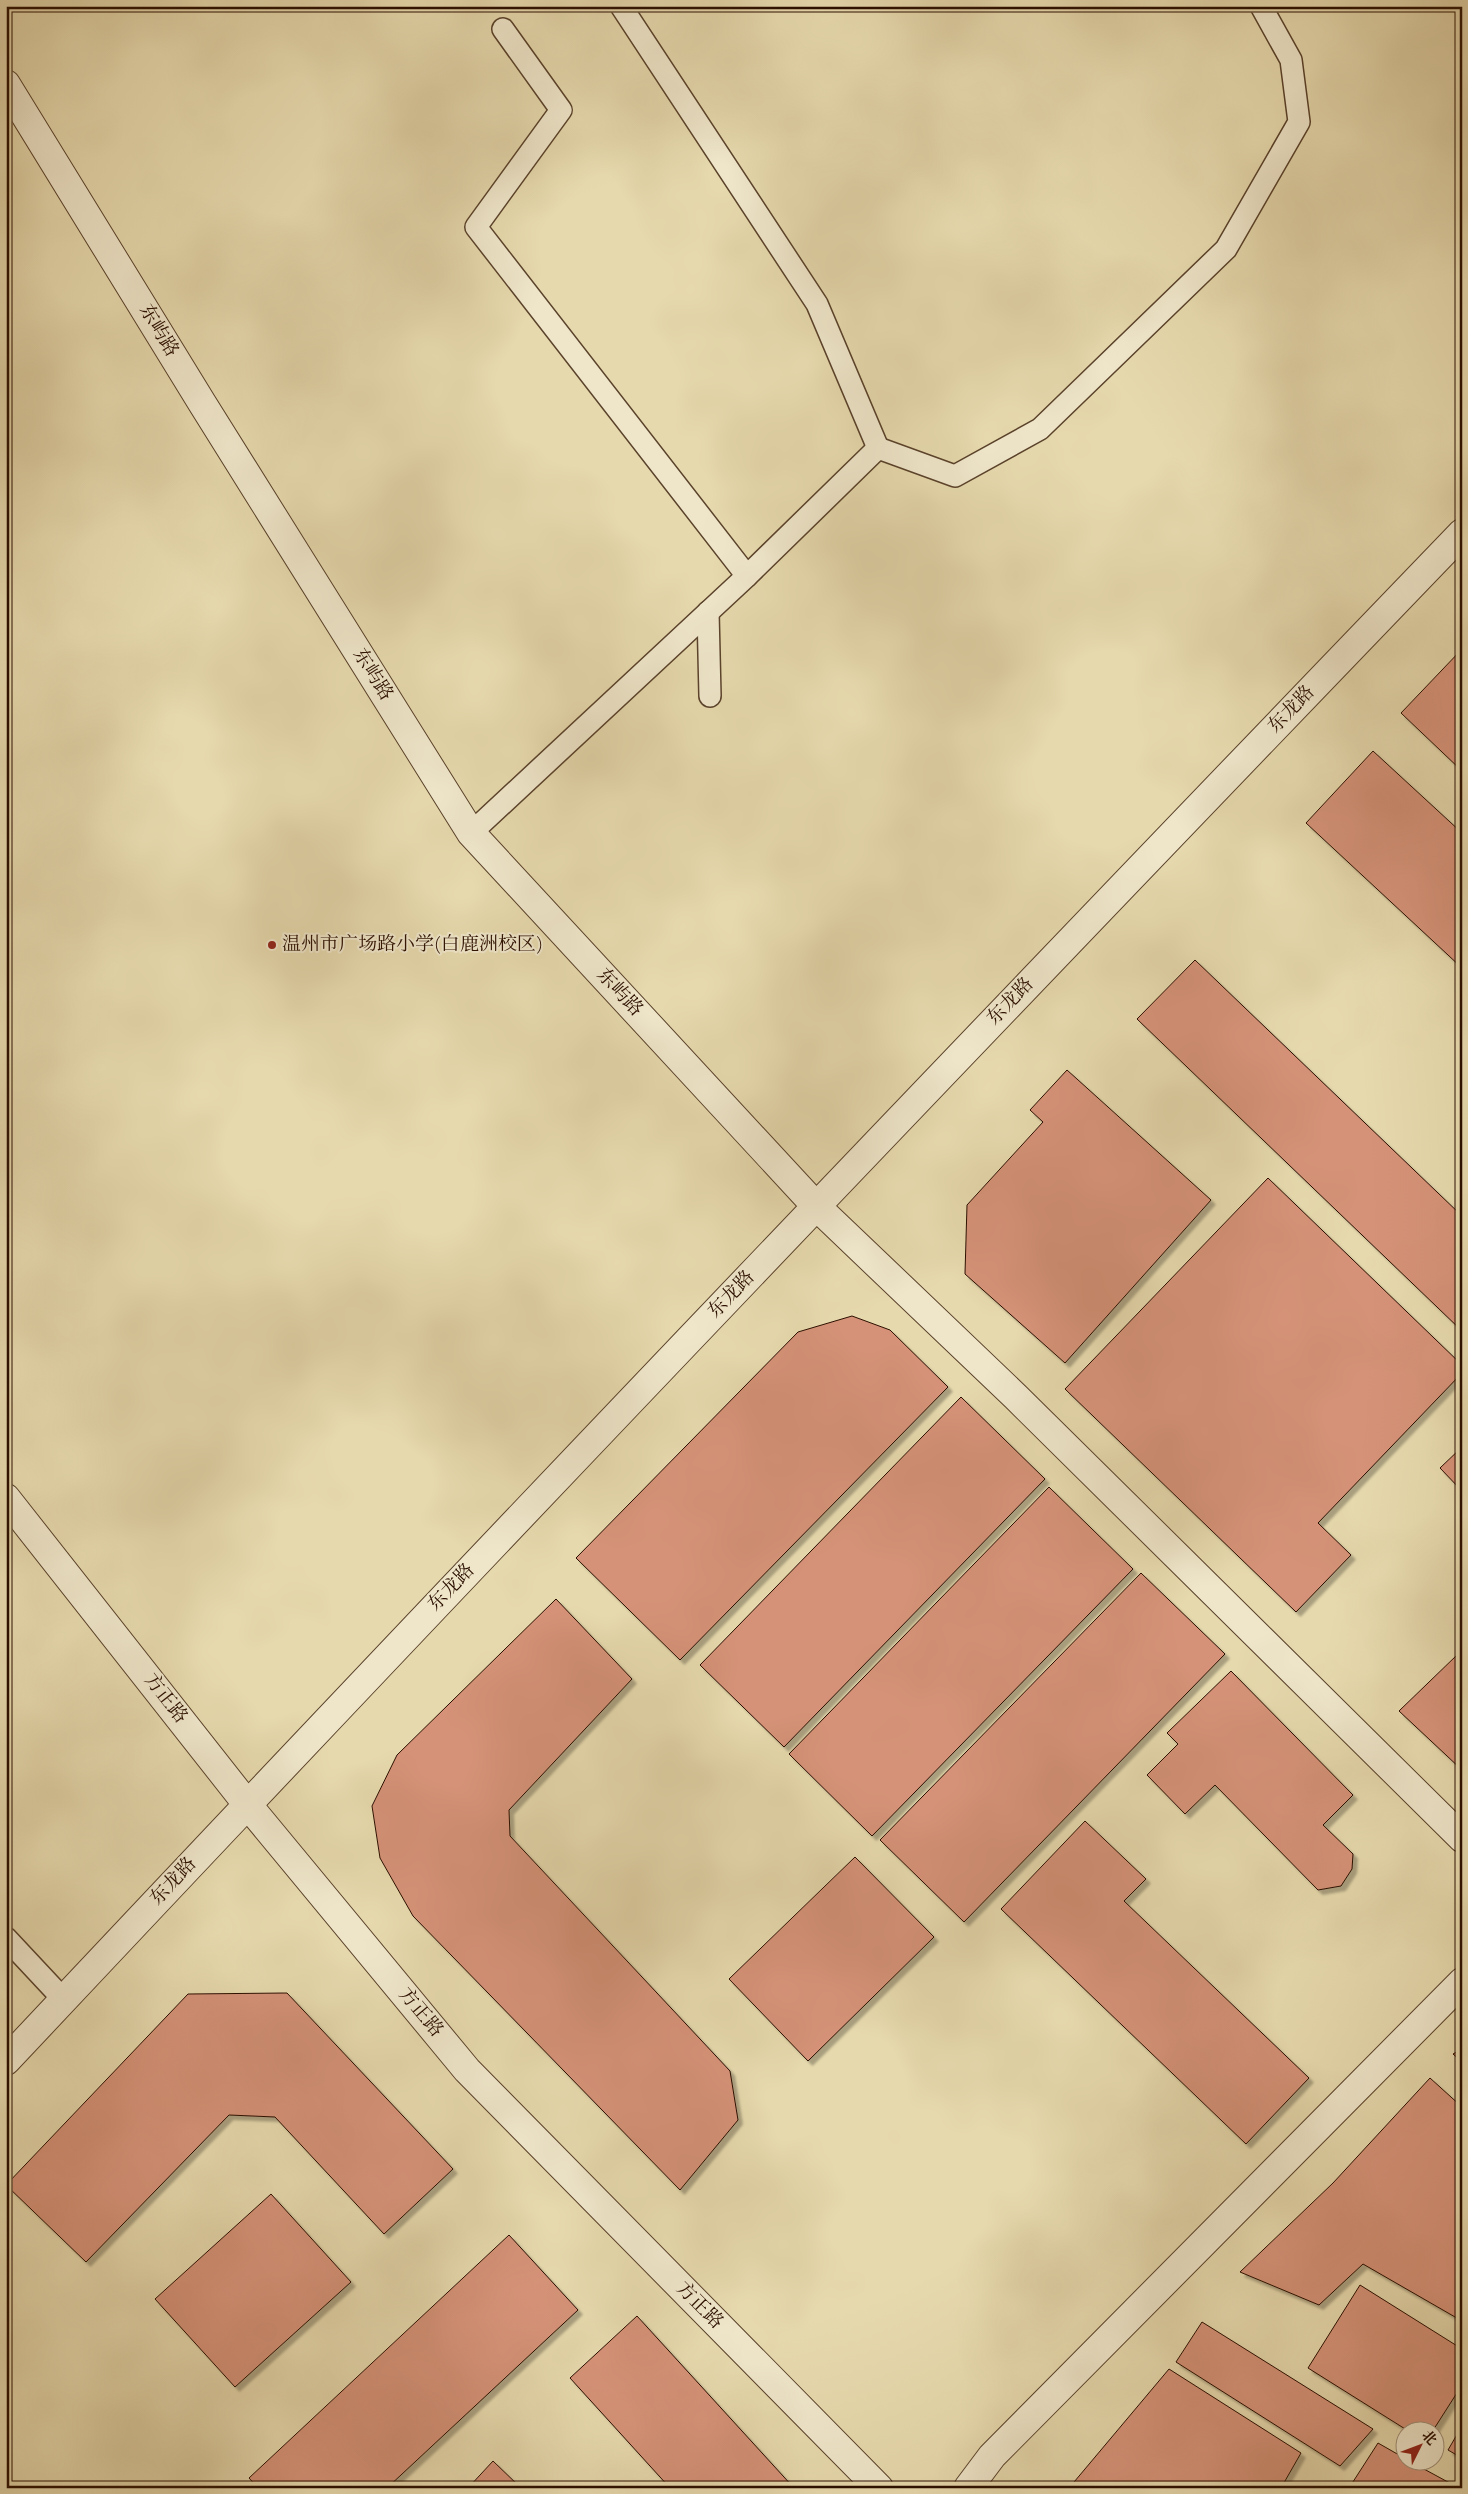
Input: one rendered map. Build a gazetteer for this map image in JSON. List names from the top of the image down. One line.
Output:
{"streets":{"street":["东屿路","东龙路","方正路"]},"crossings":[["东屿路","东龙路"],["东龙路","方正路"]],"places":["温州市广场路小学(白鹿洲校区)"],"north":"top right"}
